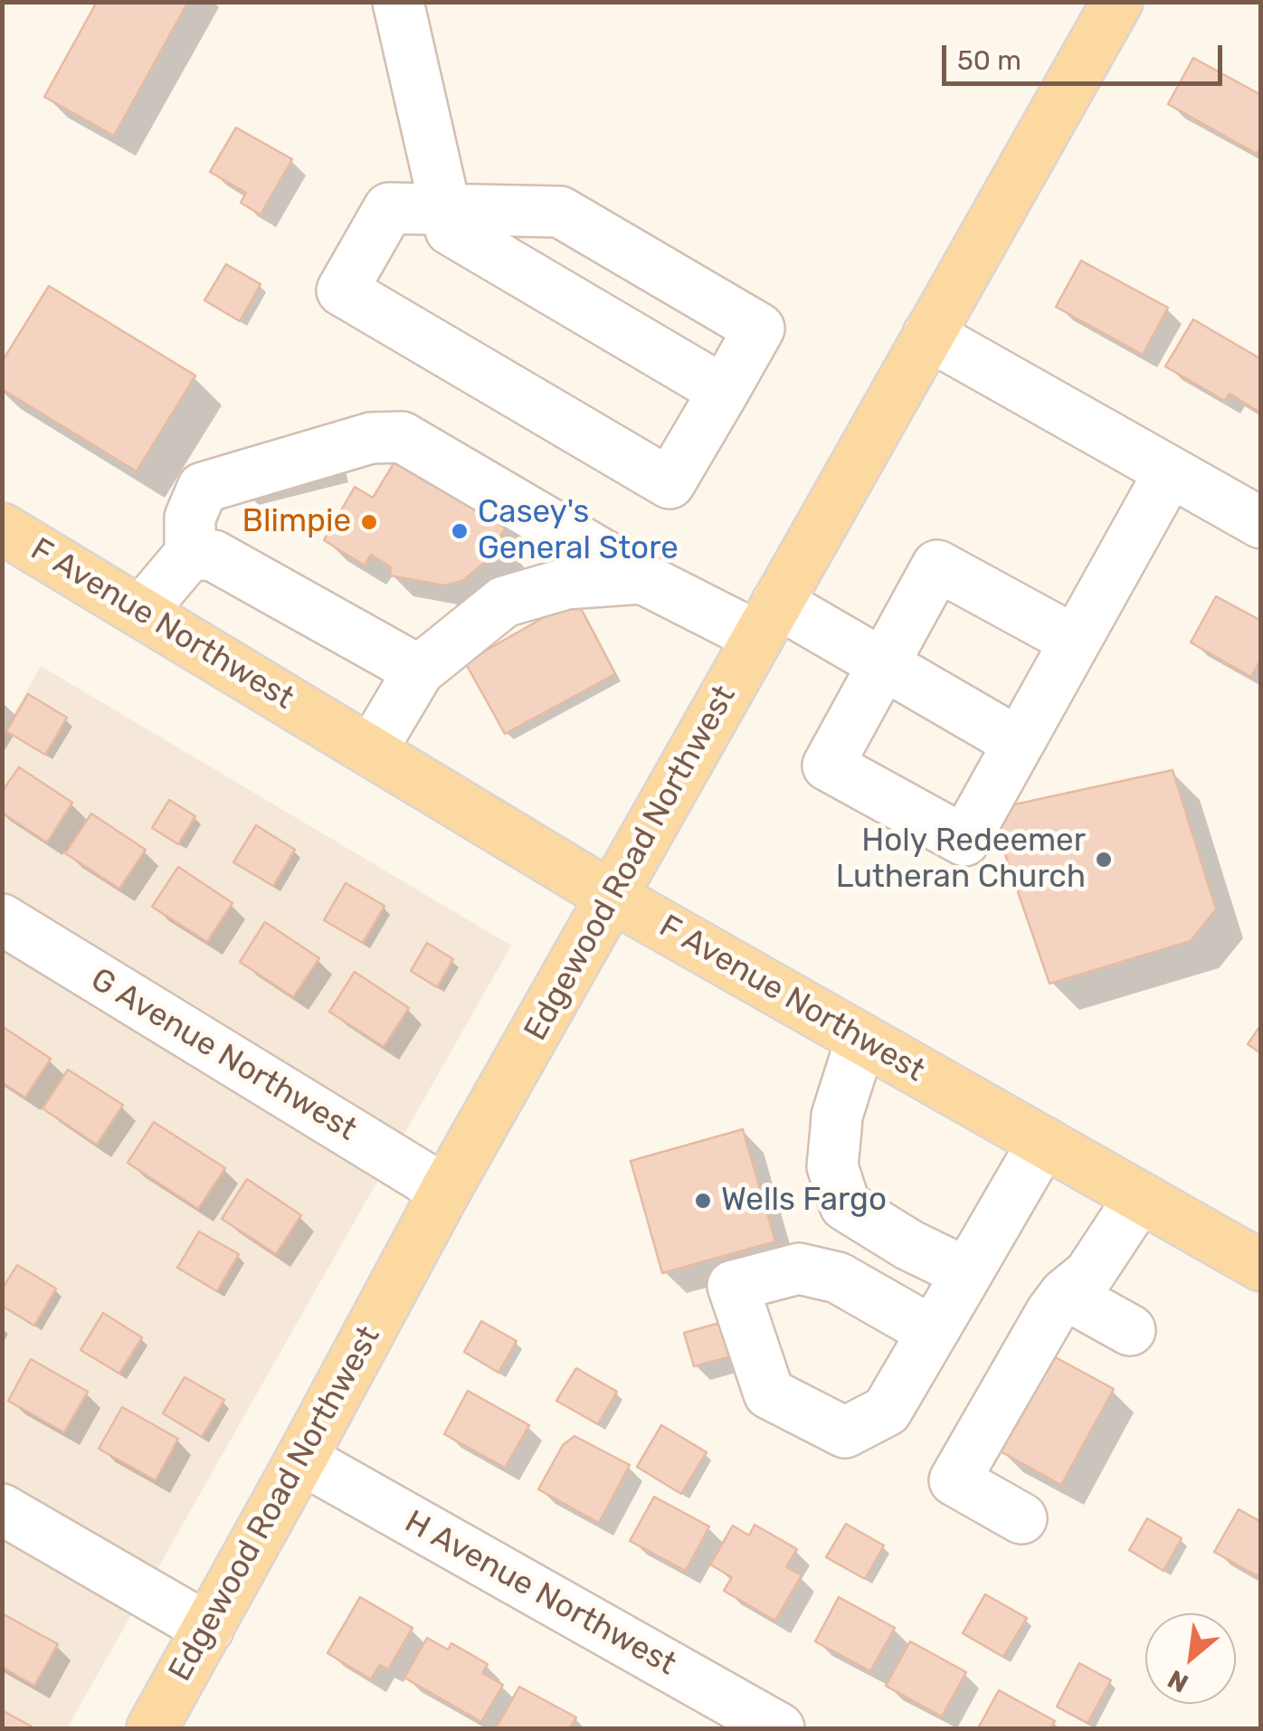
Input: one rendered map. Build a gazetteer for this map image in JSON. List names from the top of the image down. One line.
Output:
{"streets":{"main road":["F Avenue Northwest","Edgewood Road Northwest"],"street":["G Avenue Northwest","H Avenue Northwest"]},"crossings":[["F Avenue Northwest","Edgewood Road Northwest"],["Edgewood Road Northwest","G Avenue Northwest"],["Edgewood Road Northwest","H Avenue Northwest"]],"places":["Blimpie","Casey's General Store","Holy Redeemer Lutheran Church","Wells Fargo"],"scale_bar":"50 m","north":"bottom left"}
